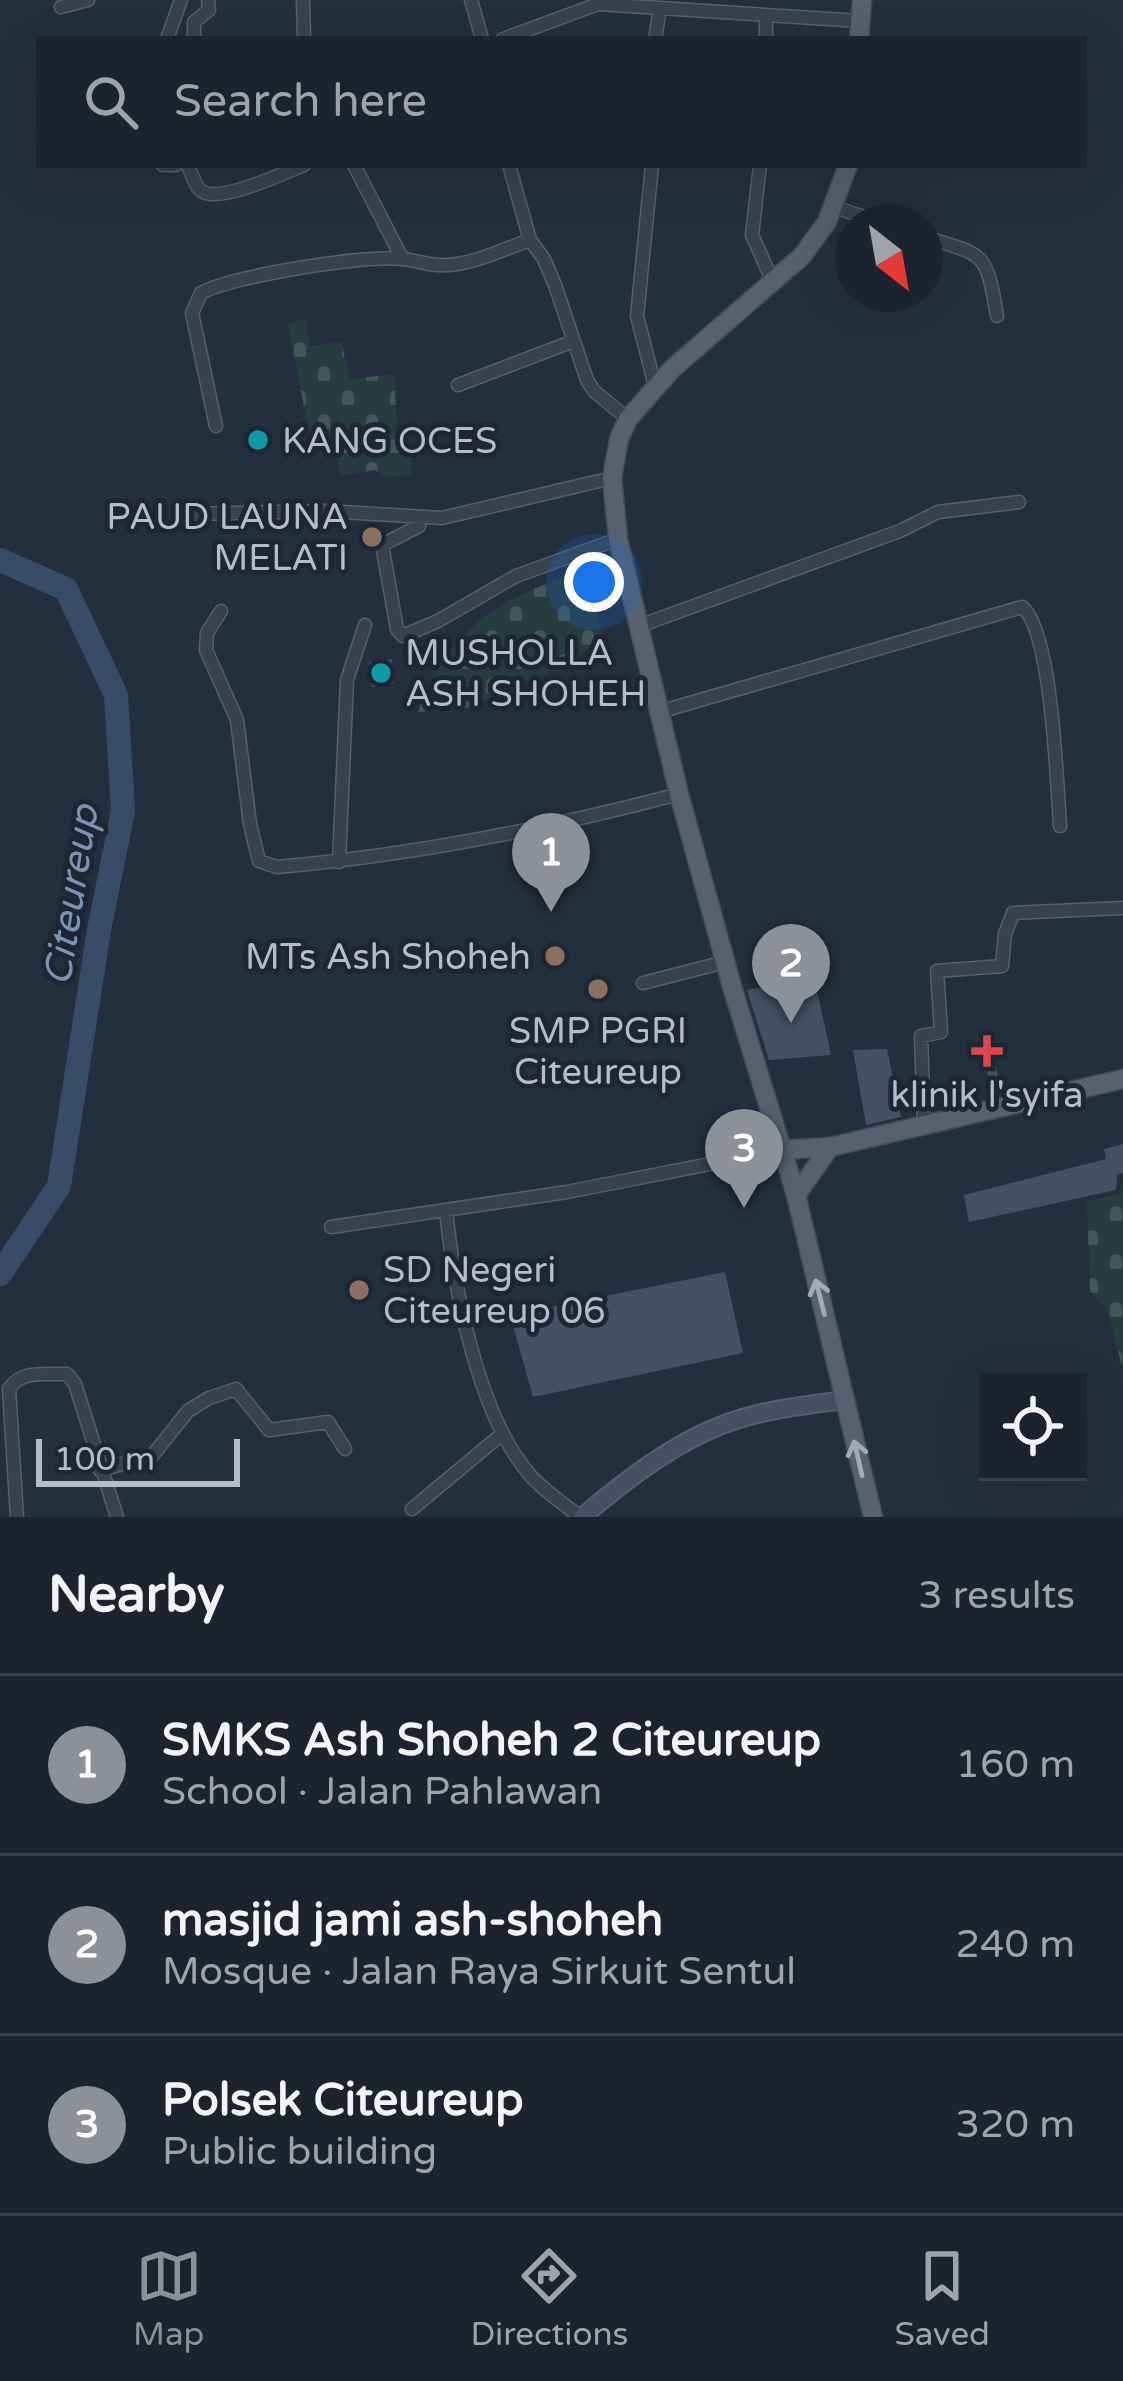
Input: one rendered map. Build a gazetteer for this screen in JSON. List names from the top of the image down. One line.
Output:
{"water":["Citeureup"],"places":{"other":["KANG OCES","PAUD LAUNA MELATI","MUSHOLLA ASH SHOHEH","MTs Ash Shoheh","SMP PGRI Citeureup","SD Negeri Citeureup 06"],"health":["klinik l'syifa"]},"scale_bar":"100 m","north":"bottom right","page":{"search":"Search here","pins":["1","2","3"],"scale":"100 m","heading":["Nearby","3 results"],"list":[{"mark":"1","name":"SMKS Ash Shoheh 2 Citeureup","note":"School · Jalan Pahlawan","value":"160 m"},{"mark":"2","name":"masjid jami ash-shoheh","note":"Mosque · Jalan Raya Sirkuit Sentul","value":"240 m"},{"mark":"3","name":"Polsek Citeureup","note":"Public building","value":"320 m"}],"nav":["Map","Directions","Saved"]}}
